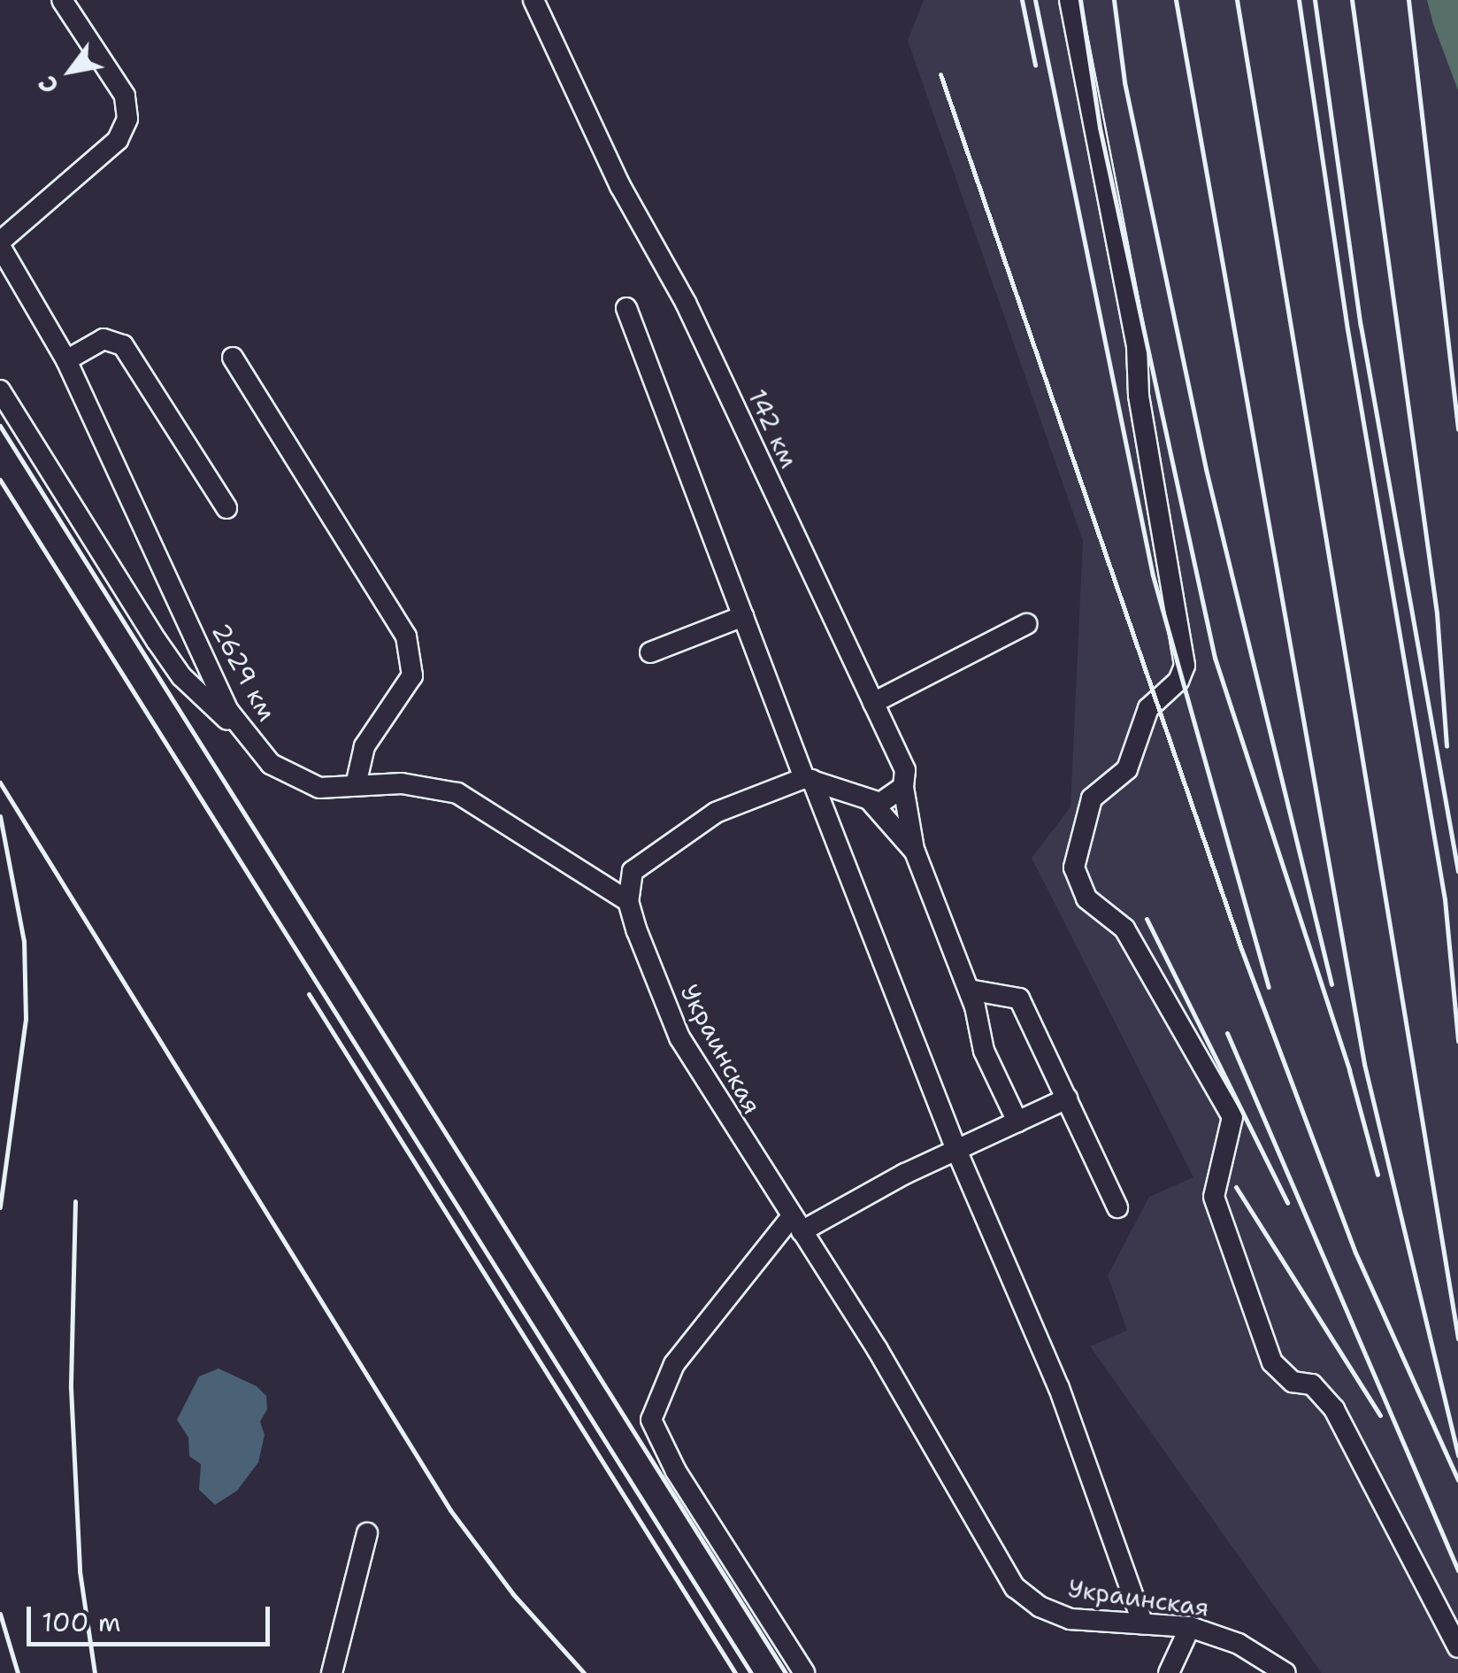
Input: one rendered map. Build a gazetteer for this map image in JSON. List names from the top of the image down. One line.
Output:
{"streets":{"street":["142 км","2629 км","Украинская"]},"crossings":[["2629 км","Украинская"]],"scale_bar":"100 m","north":"bottom left"}
